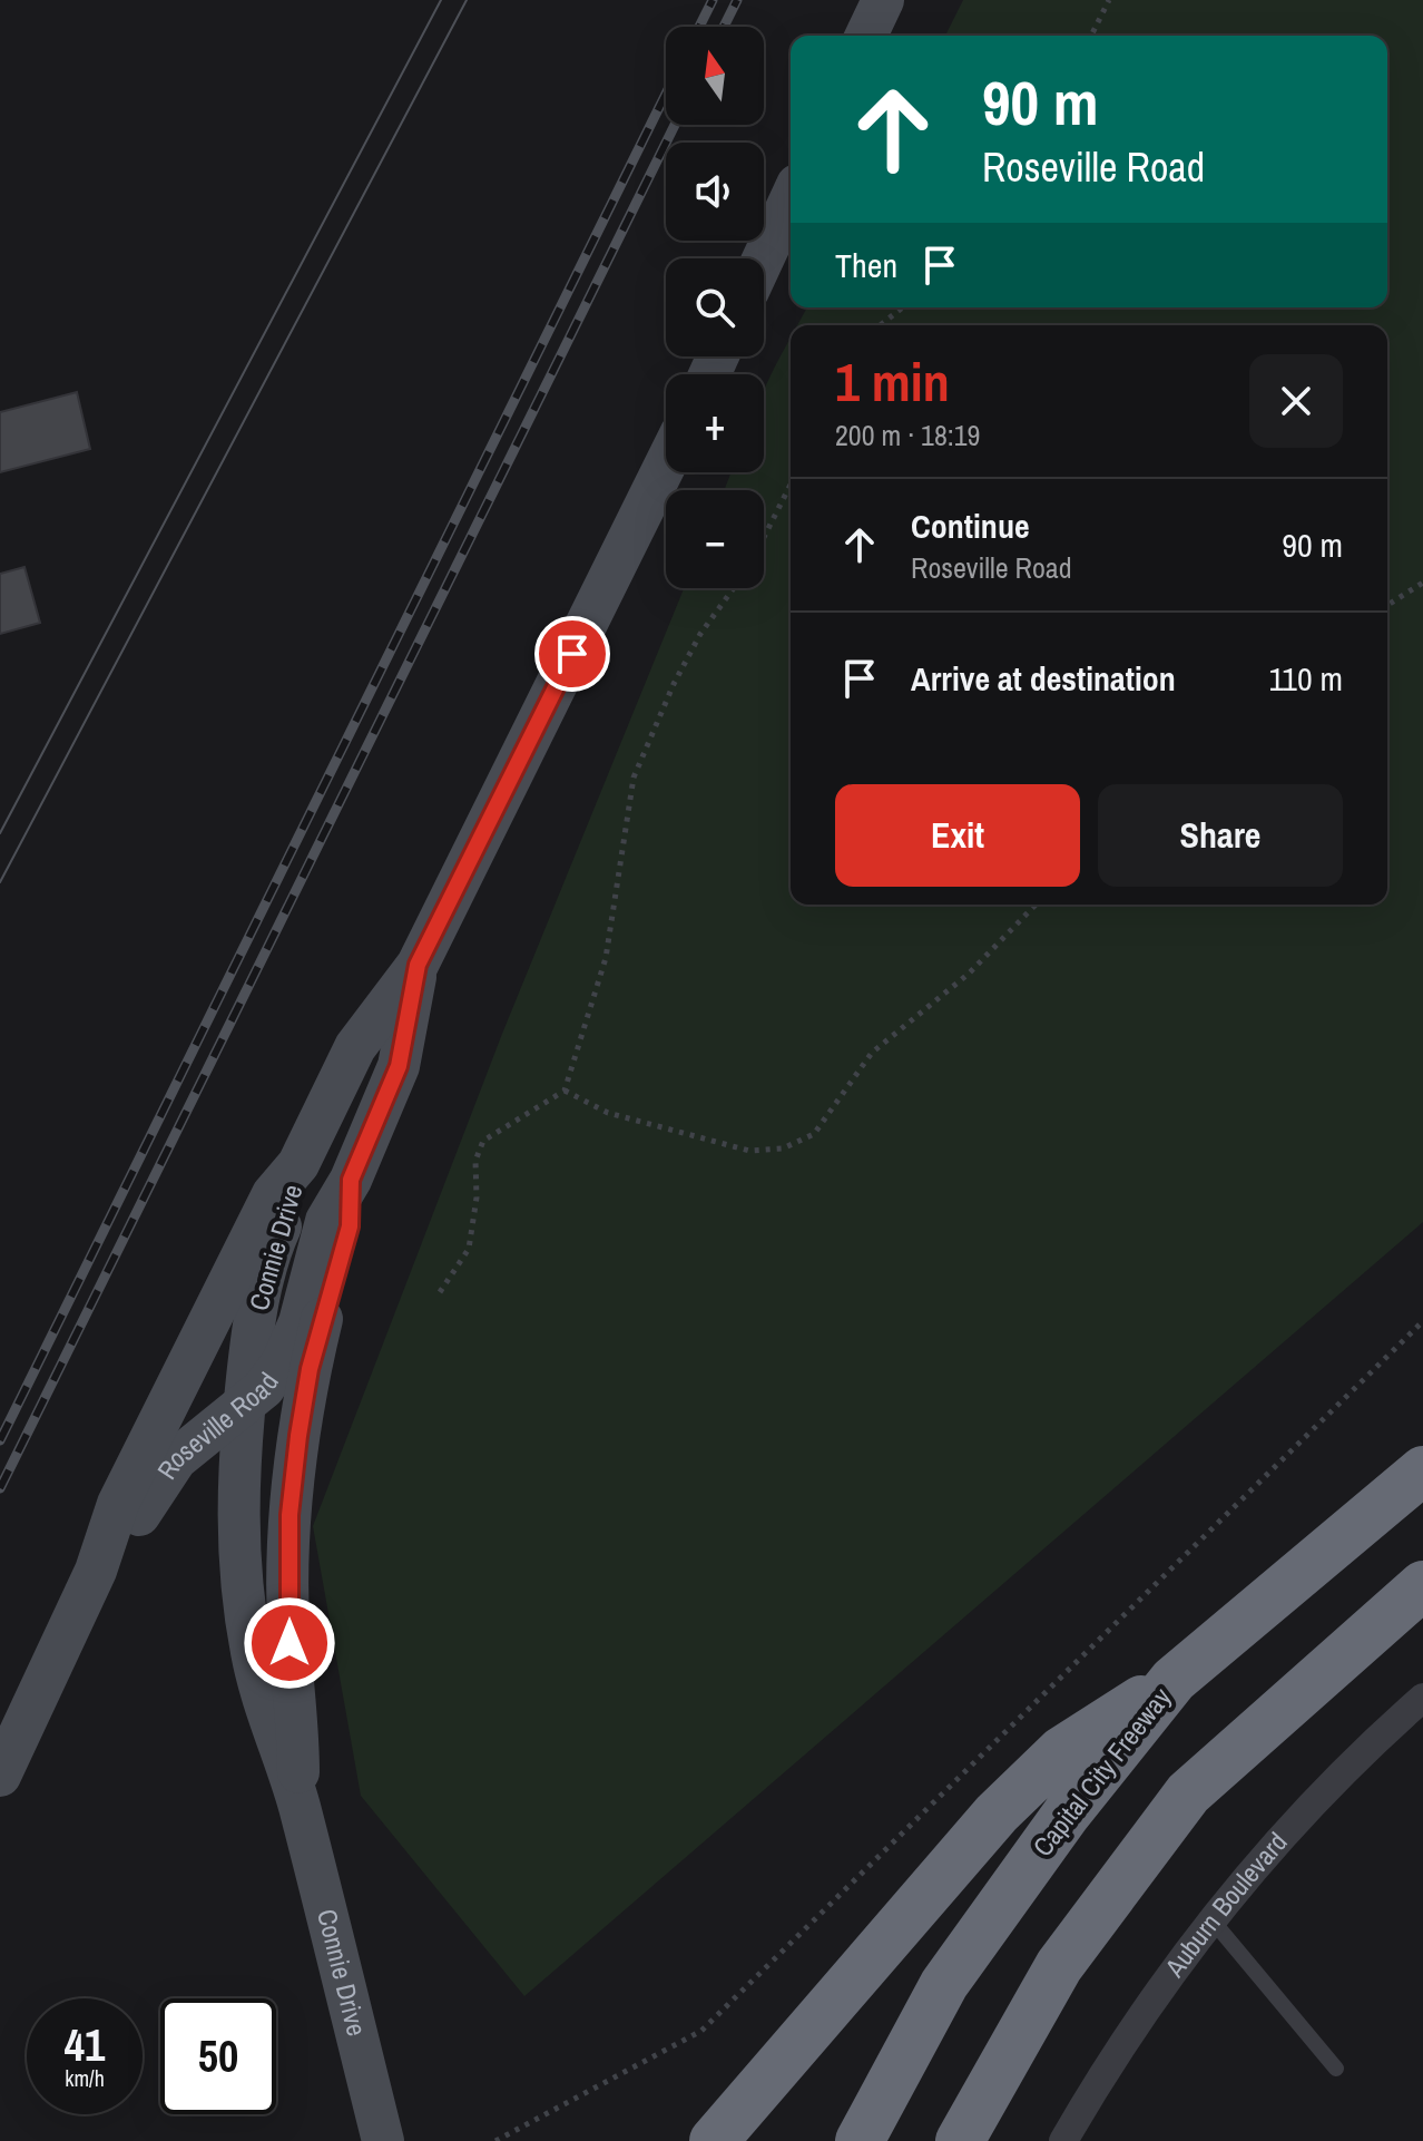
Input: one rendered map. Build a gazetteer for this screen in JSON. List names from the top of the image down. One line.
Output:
{"streets":{"highway":["Capital City Freeway"],"main road":["Connie Drive","Roseville Road"],"street":["Auburn Boulevard"]},"crossings":[["Connie Drive","Roseville Road"]],"north":"top","page":{"map_buttons":["+","−"],"turn":["90 m","Roseville Road"],"then":"Then","heading":["1 min","200 m · 18:19"],"list":[{"name":"Continue","note":"Roseville Road","value":"90 m"},{"name":"Arrive at destination","value":"110 m"}],"buttons":["Exit","Share"],"speed":"41 km/h","limit":"50"}}
